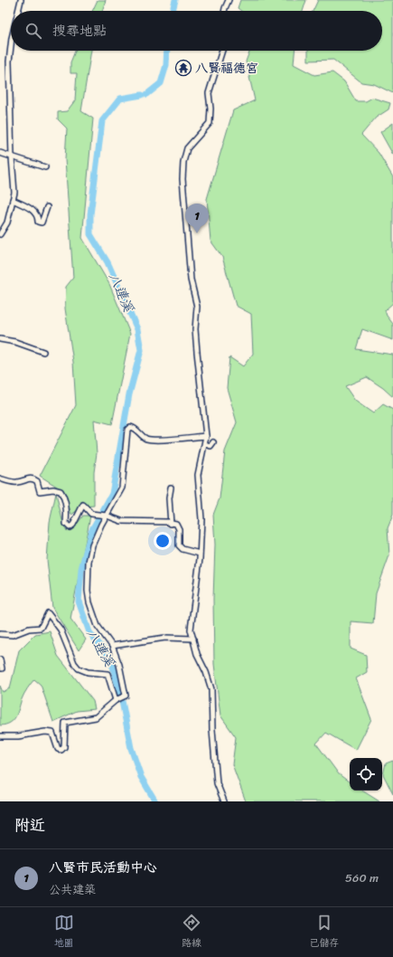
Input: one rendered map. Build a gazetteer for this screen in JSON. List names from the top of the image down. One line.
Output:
{"water":["八連溪"],"places":{"temple":["八賢福德宮"]},"page":{"search":"搜尋地點","pins":"1","heading":"附近","list":[{"mark":"1","name":"八賢市民活動中心","note":"公共建築","value":"560 m"}],"nav":["地圖","路線","已儲存"]}}
